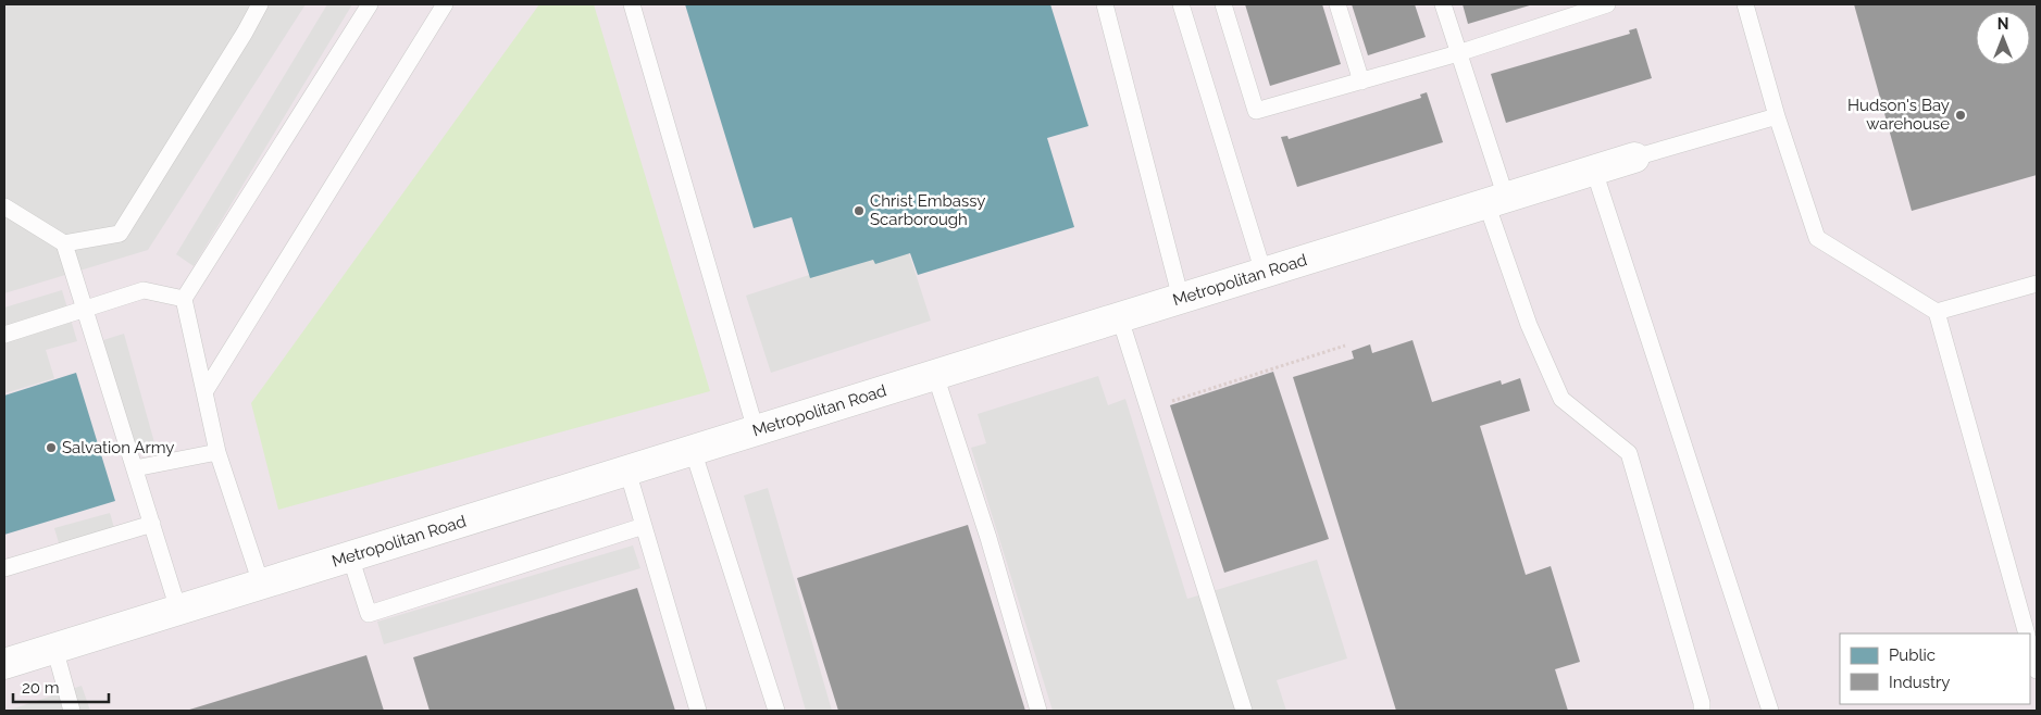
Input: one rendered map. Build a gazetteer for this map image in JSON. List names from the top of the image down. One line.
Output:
{"streets":{"street":["Metropolitan Road"]},"places":["Hudson's Bay warehouse","Christ Embassy Scarborough","Salvation Army"],"legend":["Public","Industry"],"scale_bar":"20 m","north":"top"}
